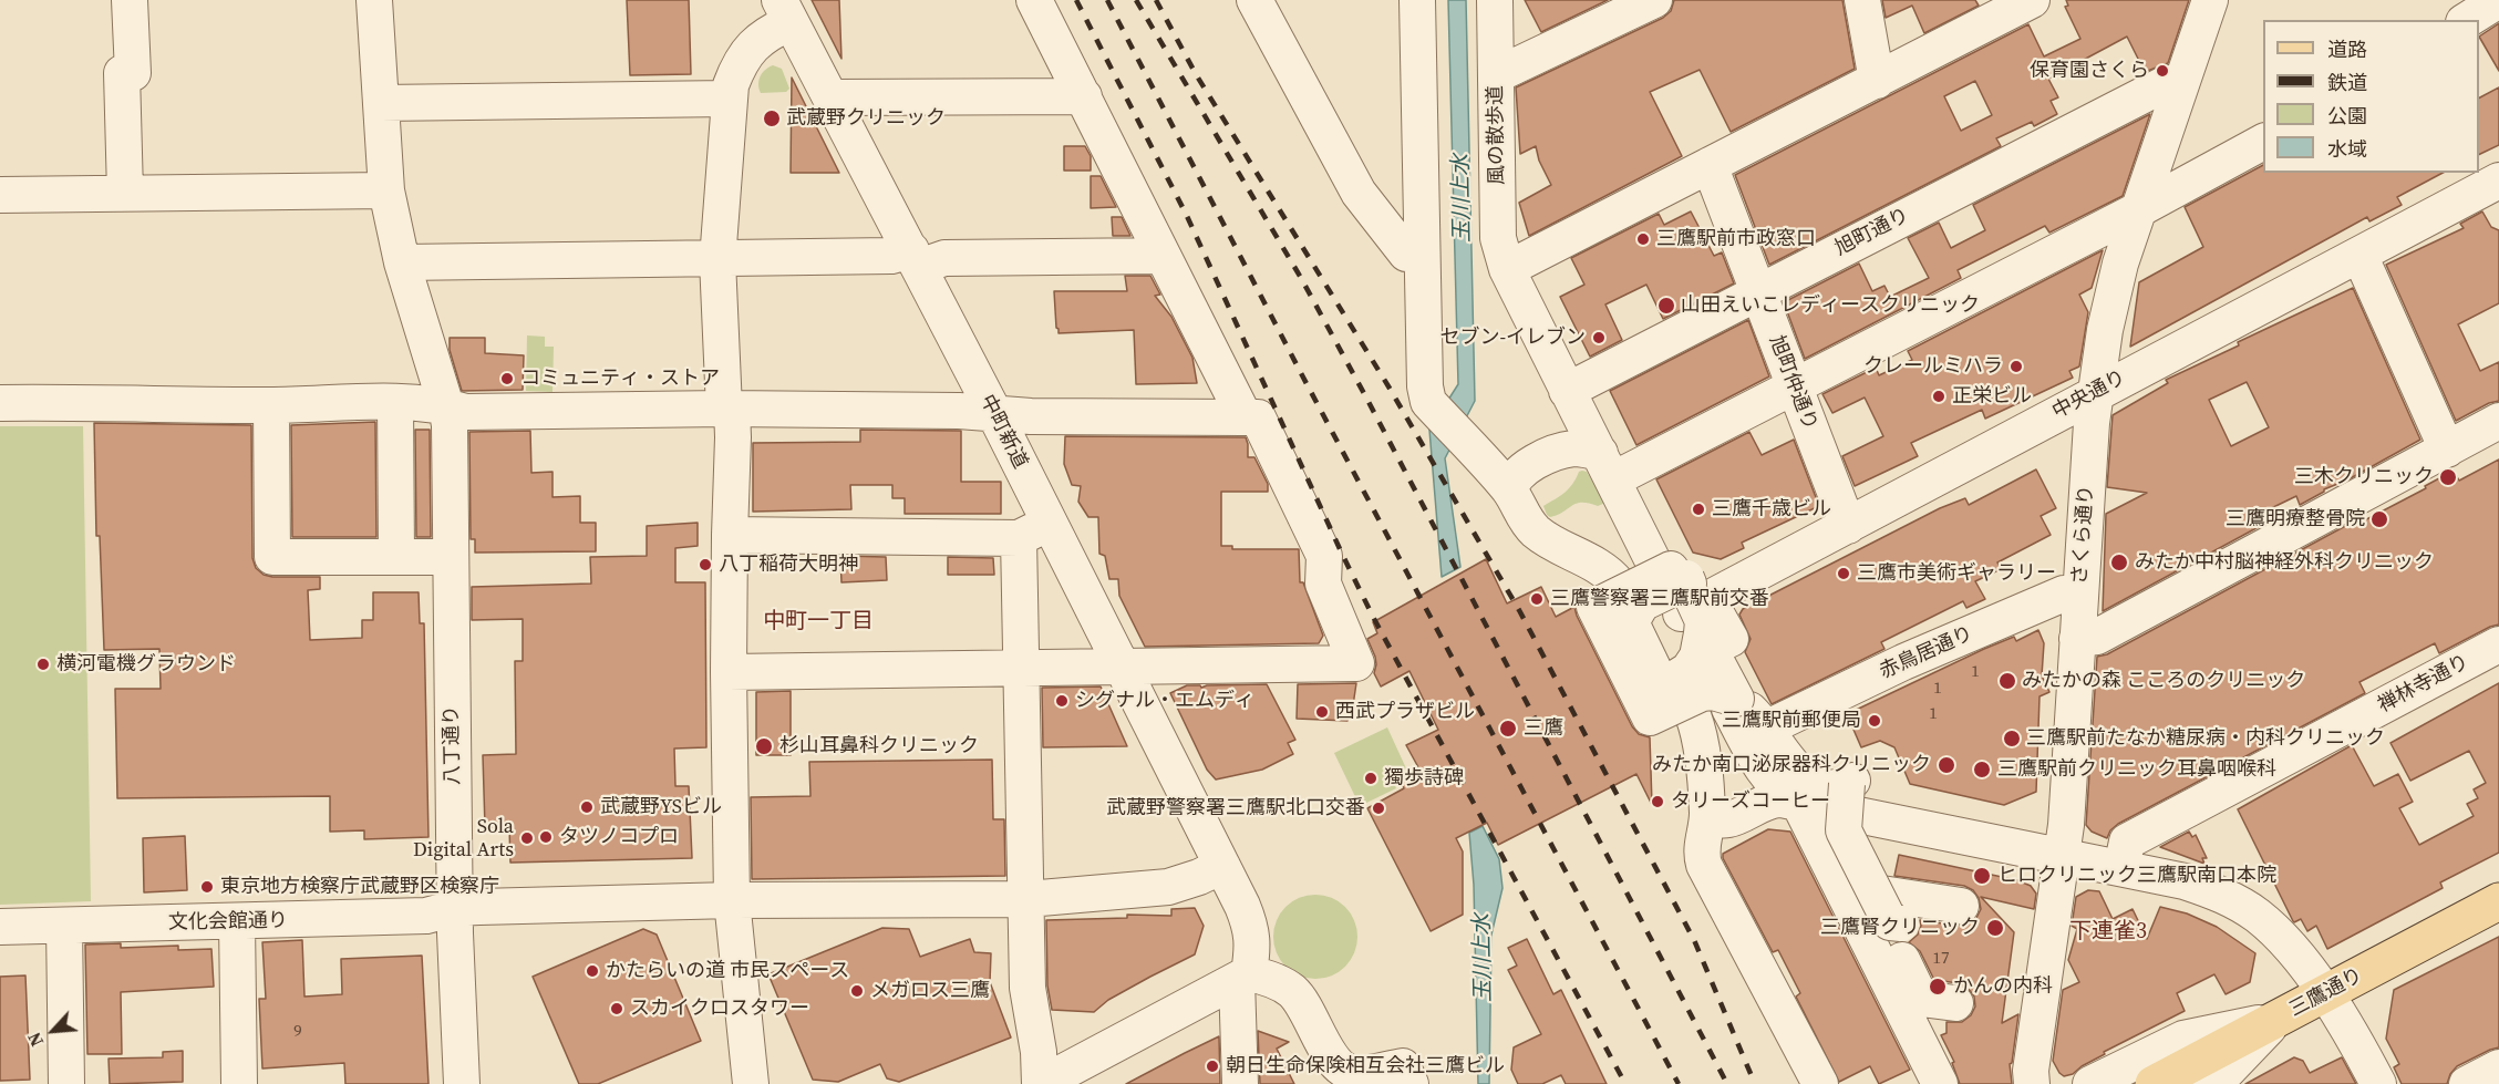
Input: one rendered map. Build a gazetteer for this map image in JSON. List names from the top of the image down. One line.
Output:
{"streets":{"main road":["三鷹通り"],"street":["風の散歩道","旭町通り","旭町仲通り","中央通り","中町新道","さくら通り","赤鳥居通り","禅林寺通り","八丁通り","文化会館通り"]},"crossings":[["風の散歩道","旭町通り"],["風の散歩道","中央通り"],["旭町通り","旭町仲通り"],["旭町通り","さくら通り"],["旭町仲通り","中央通り"],["中央通り","さくら通り"],["中町新道","文化会館通り"],["さくら通り","赤鳥居通り"],["八丁通り","文化会館通り"]],"districts":["中町一丁目","下連雀3"],"water":["玉川上水"],"places":["保育園さくら","武蔵野クリニック","三鷹駅前市政窓口","山田えいこレディースクリニック","セブン-イレブン","クレールミハラ","コミュニティ・ストア","正栄ビル","三木クリニック","三鷹千歳ビル","三鷹明療整骨院","みたか中村脳神経外科クリニック","八丁稲荷大明神","三鷹市美術ギャラリー","三鷹警察署三鷹駅前交番","横河電機グラウンド","みたかの森 こころのクリニック","シグナル・エムディ","西武プラザビル","三鷹駅前郵便局","三鷹","三鷹駅前たなか糖尿病・内科クリニック","杉山耳鼻科クリニック","みたか南口泌尿器科クリニック","三鷹駅前クリニック耳鼻咽喉科","獨歩詩碑","タリーズコーヒー","武蔵野YSビル","武蔵野警察署三鷹駅北口交番","タツノコプロ","Sola Digital Arts","ヒロクリニック三鷹駅南口本院","東京地方検察庁武蔵野区検察庁","三鷹腎クリニック","かたらいの道 市民スペース","かんの内科","メガロス三鷹","スカイクロスタワー","朝日生命保険相互会社三鷹ビル"],"house_numbers":["1","1","1","17","9"],"legend":["道路","鉄道","公園","水域"],"north":"bottom left"}
